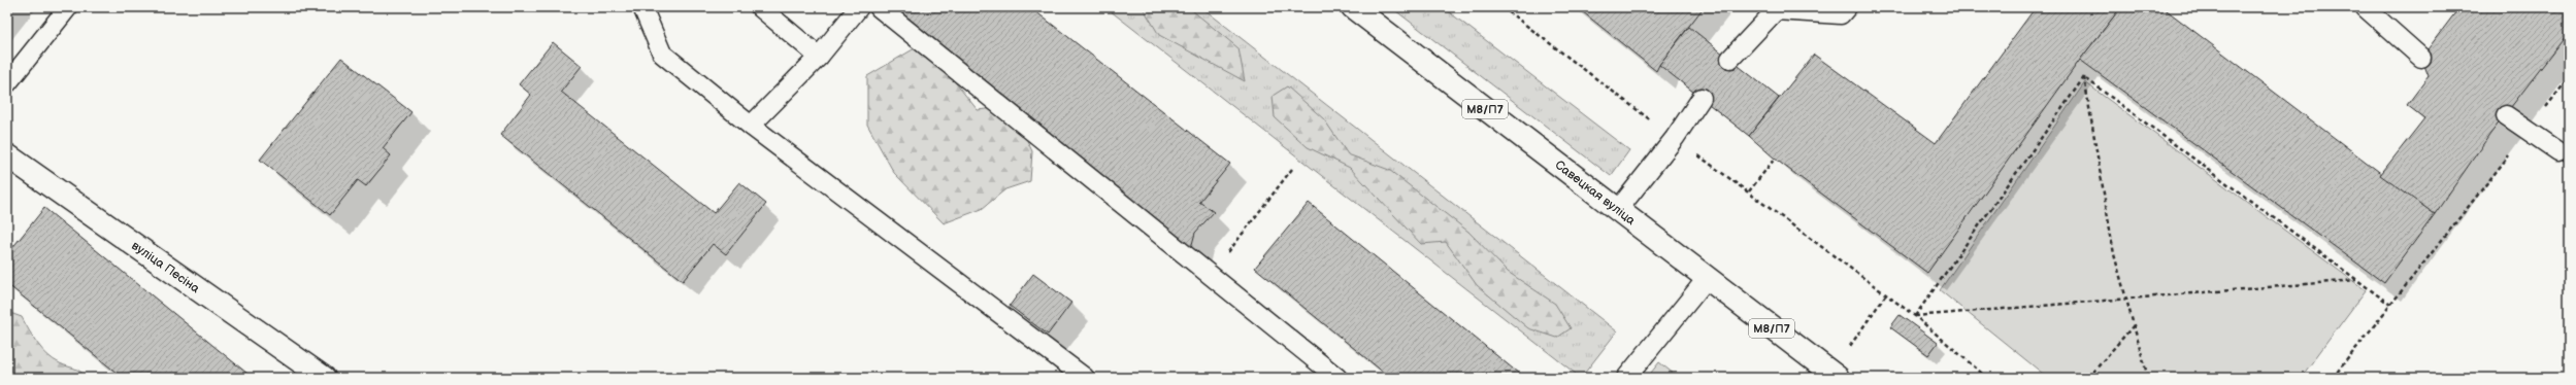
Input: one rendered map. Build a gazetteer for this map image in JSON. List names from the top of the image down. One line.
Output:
{"streets":{"main road":["М8/П7","Савецкая вуліца","вуліца Песіна"]}}
